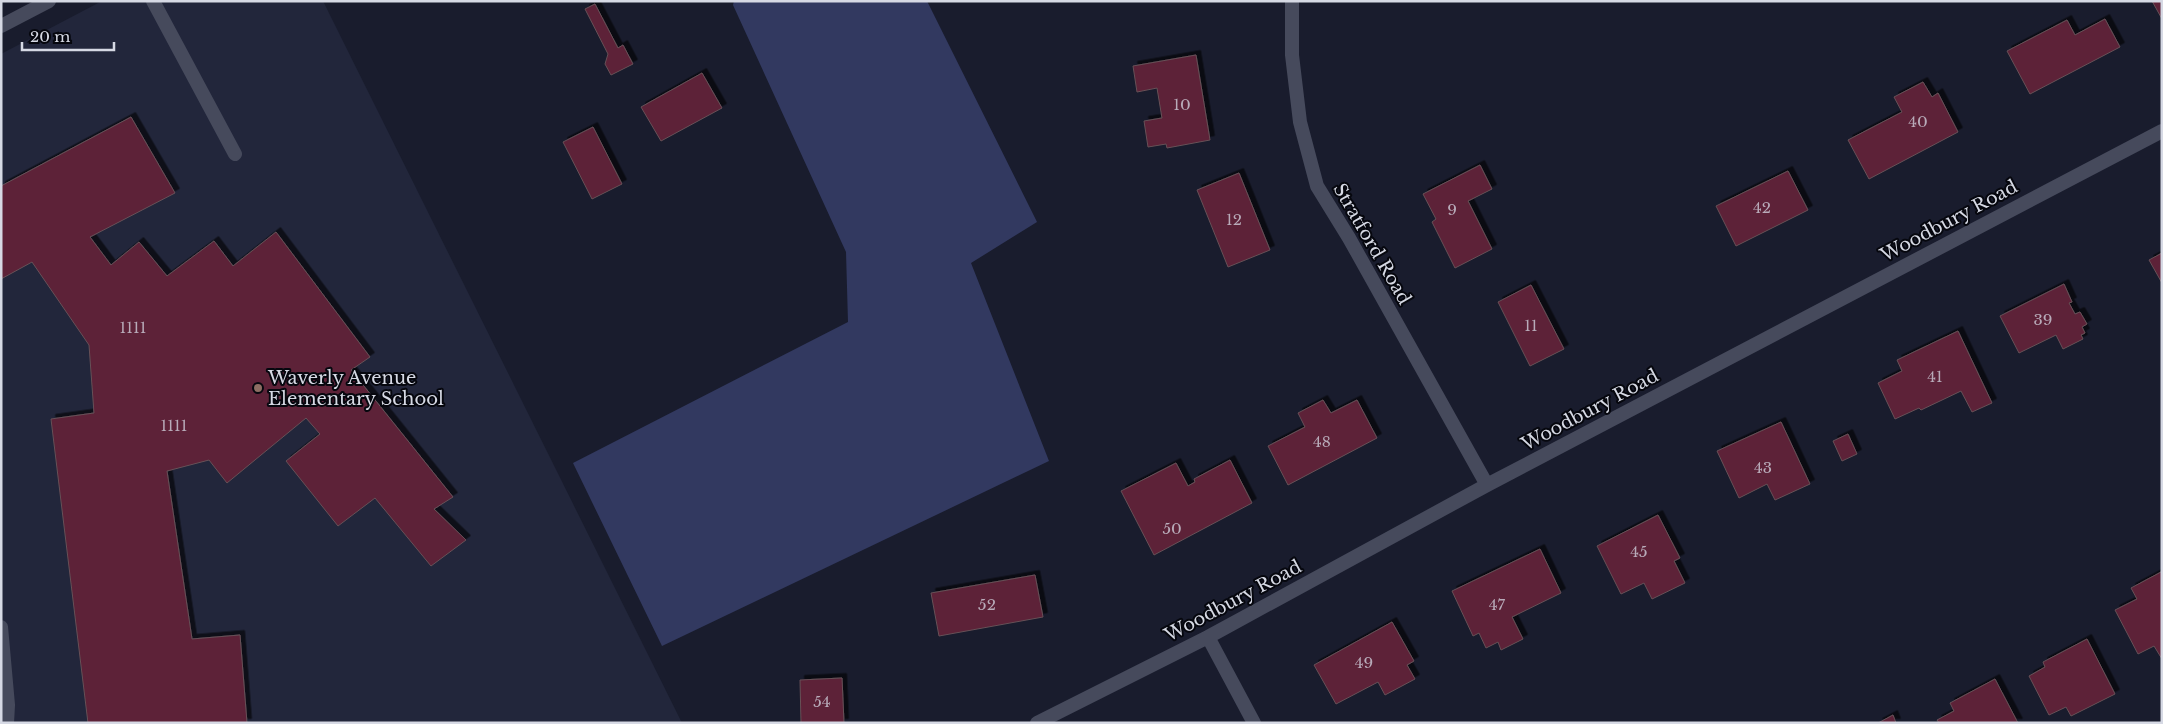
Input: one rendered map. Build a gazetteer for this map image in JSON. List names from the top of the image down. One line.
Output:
{"streets":{"street":["Woodbury Road","Stratford Road"]},"crossings":[["Woodbury Road","Stratford Road"]],"places":["Waverly Avenue Elementary School"],"house_numbers":["10","40","42","9","12","39","11","1111","41","1111","48","43","50","45","52","47","49","54"],"scale_bar":"20 m"}
